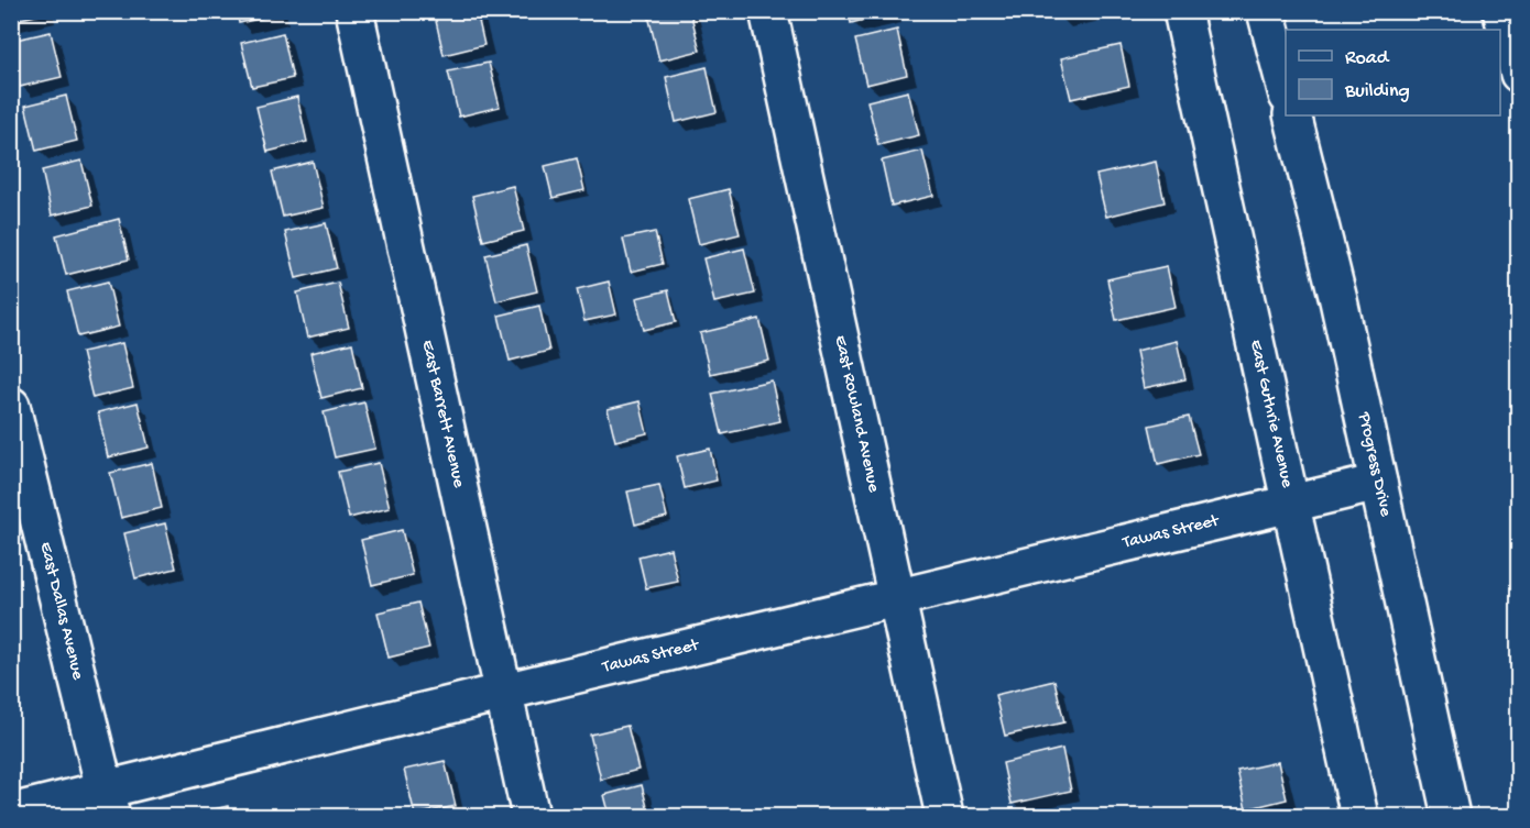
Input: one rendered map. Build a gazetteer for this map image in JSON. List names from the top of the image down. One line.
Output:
{"streets":{"main road":["East Barrett Avenue","East Rowland Avenue","East Guthrie Avenue","Progress Drive","Tawas Street","East Dallas Avenue"]},"crossings":[["East Barrett Avenue","Tawas Street"],["East Rowland Avenue","Tawas Street"],["East Guthrie Avenue","Tawas Street"],["Progress Drive","Tawas Street"],["Tawas Street","East Dallas Avenue"]],"legend":["Road","Building"]}
